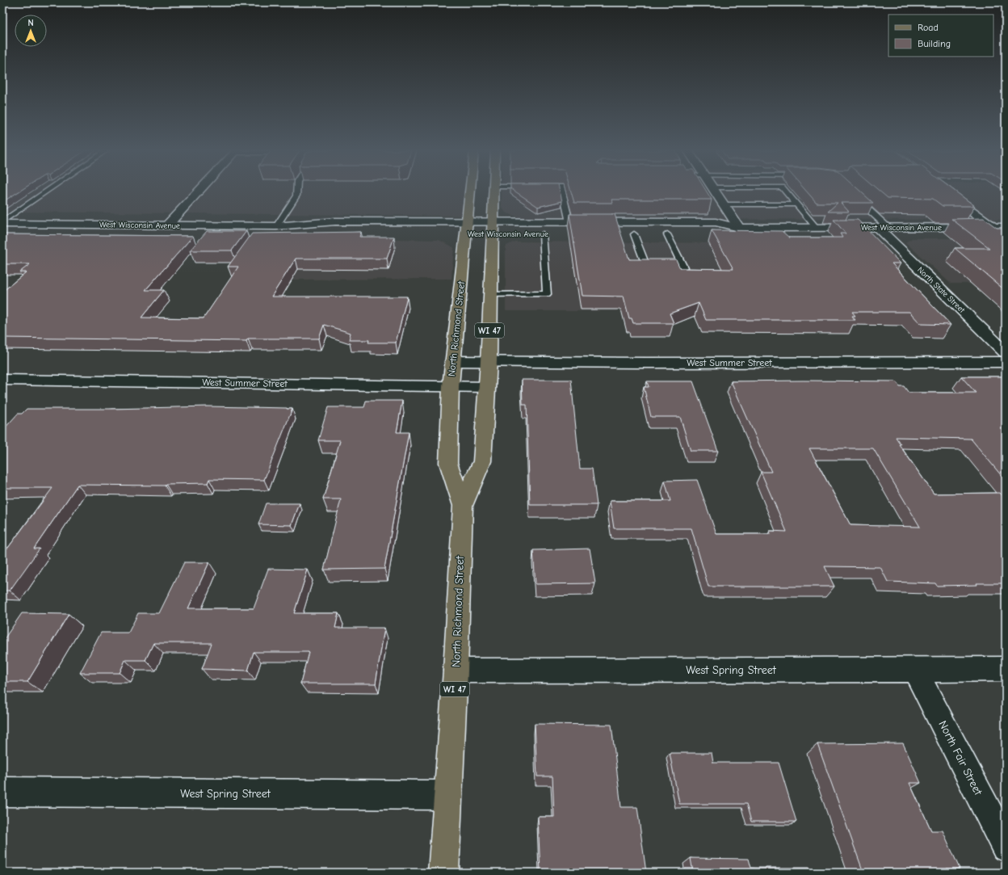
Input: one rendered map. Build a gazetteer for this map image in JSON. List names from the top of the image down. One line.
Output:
{"streets":{"main road":["North Richmond Street","WI 47"],"street":["West Wisconsin Avenue","North State Street","West Summer Street","West Spring Street","North Fair Street"]},"crossings":[["West Wisconsin Avenue","North State Street"],["West Wisconsin Avenue","North Richmond Street"],["North Richmond Street","West Summer Street"],["North Richmond Street","West Spring Street"],["West Spring Street","North Fair Street"]],"legend":["Road","Building"],"north":"top"}
